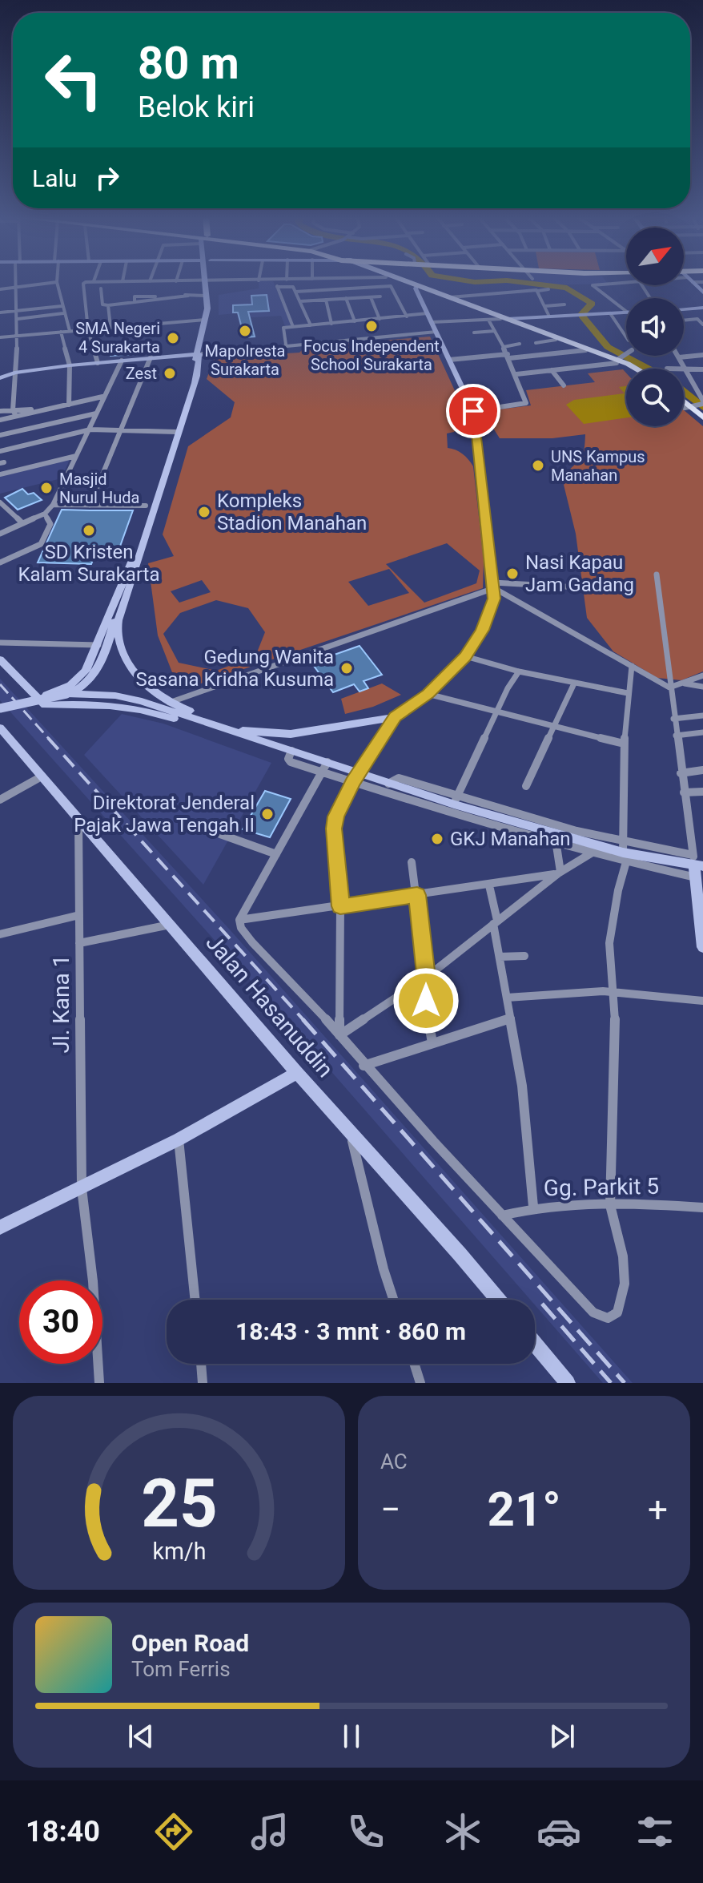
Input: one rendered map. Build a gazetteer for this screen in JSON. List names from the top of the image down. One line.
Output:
{"streets":{"main road":["Jalan Hasanuddin"],"street":["Jl. Kana 1","Gg. Parkit 5"]},"crossings":[["Jl. Kana 1","Jalan Hasanuddin"]],"places":["Focus Independent School Surakarta","Mapolresta Surakarta","SMA Negeri 4 Surakarta","Zest","UNS Kampus Manahan","Masjid Nurul Huda","Kompleks Stadion Manahan","SD Kristen Kalam Surakarta","Nasi Kapau Jam Gadang","Gedung Wanita Sasana Kridha Kusuma","Direktorat Jenderal Pajak Jawa Tengah II","GKJ Manahan"],"north":"top right","page":{"turn":["80 m","Belok kiri"],"then":"Lalu","limit":"30","trip":"18:43 · 3 mnt · 860 m","tile":"AC","heat":["−","21°","+"],"song":["Open Road","Tom Ferris"],"tabs":"18:40","gauge":["25","km/h"]}}
